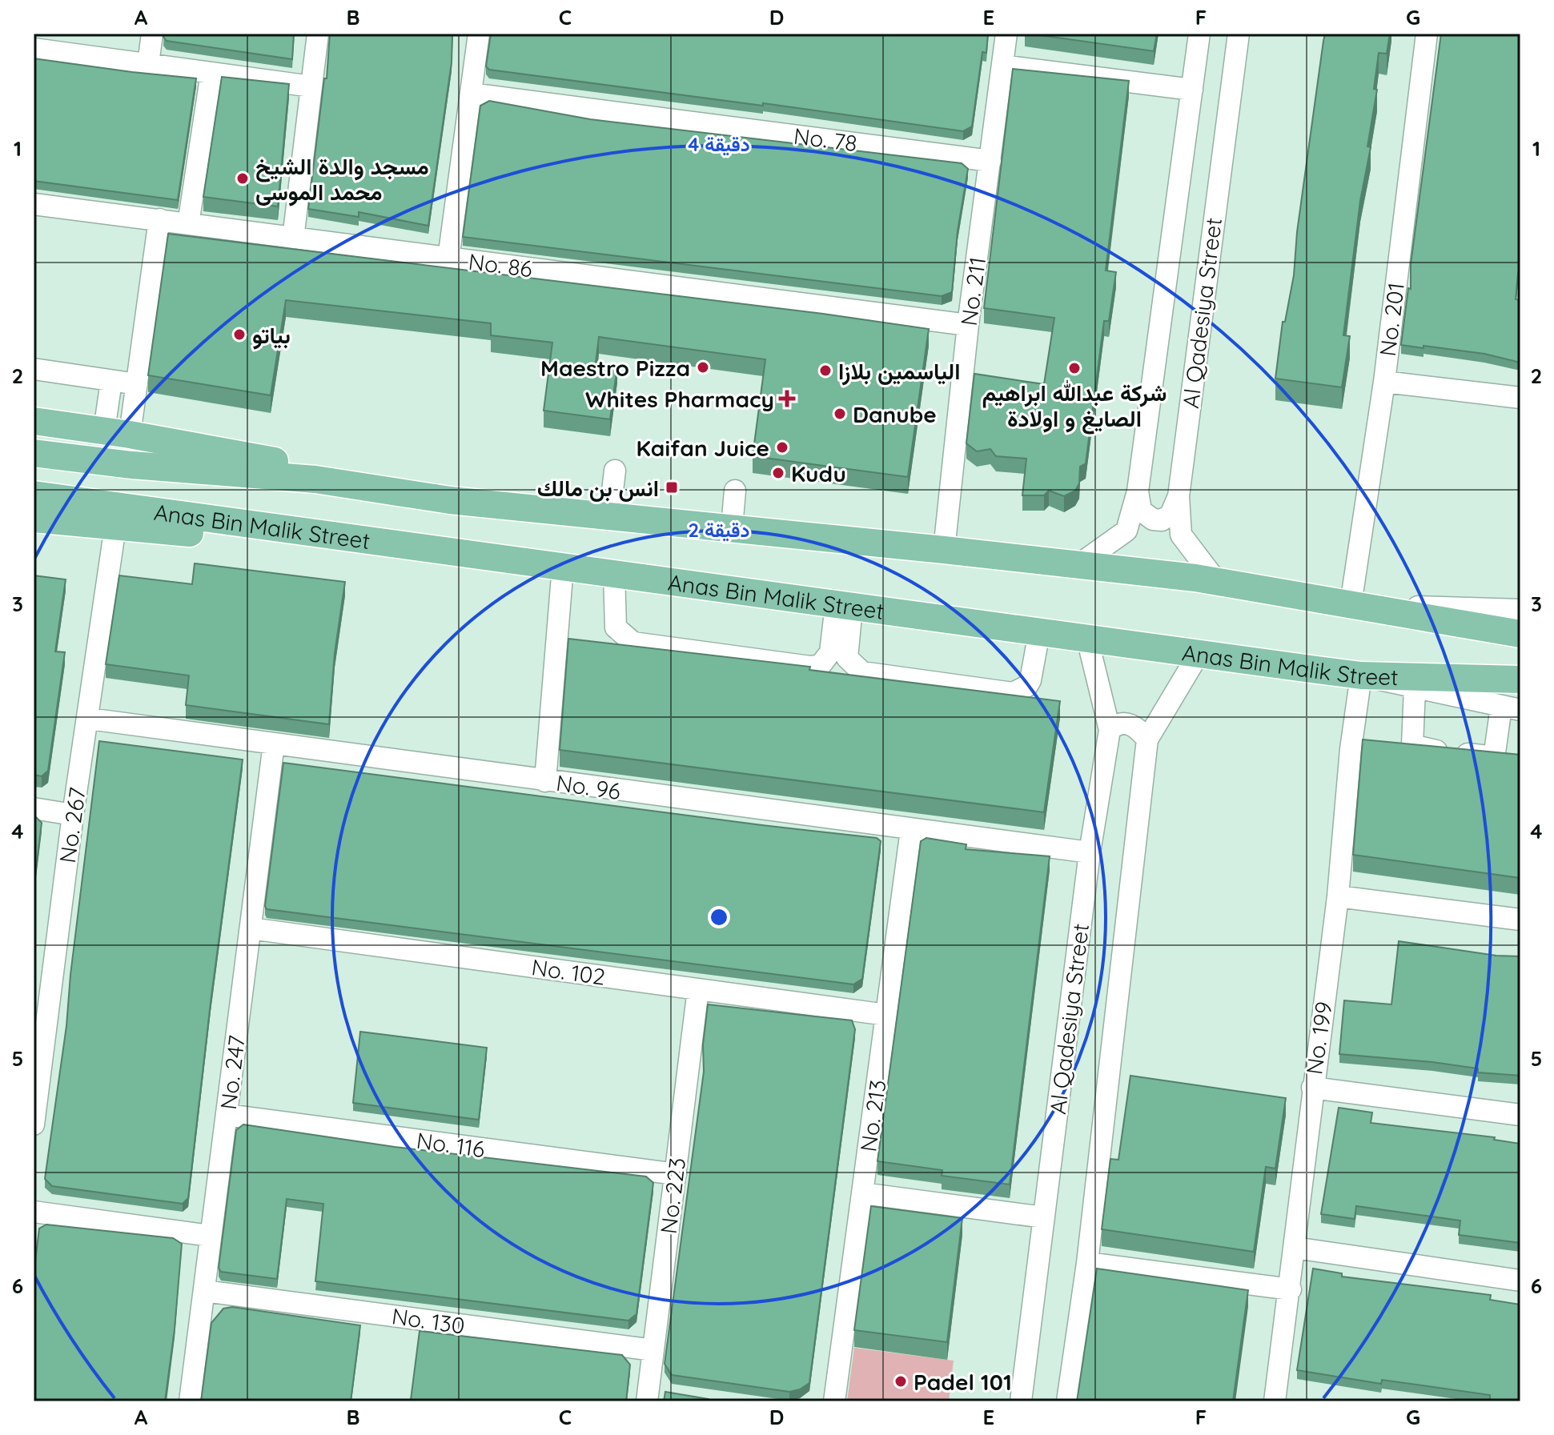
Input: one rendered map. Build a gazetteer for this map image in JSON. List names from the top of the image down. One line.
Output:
{"streets":{"main road":["Anas Bin Malik Street"],"street":["No. 78","No. 86","No. 211","Al Qadesiya Street","No. 201","No. 96","No. 267","No. 102","No. 199","No. 247","No. 213","No. 116","No. 223","No. 130"]},"crossings":[["No. 78","No. 211"],["No. 86","No. 211"],["No. 211","Anas Bin Malik Street"],["Al Qadesiya Street","Anas Bin Malik Street"],["Al Qadesiya Street","No. 96"],["No. 201","Anas Bin Malik Street"],["Anas Bin Malik Street","No. 199"],["No. 96","No. 267"],["No. 96","No. 247"],["No. 96","No. 213"],["No. 102","No. 247"],["No. 102","No. 213"],["No. 102","No. 223"],["No. 247","No. 116"],["No. 247","No. 130"],["No. 116","No. 223"],["No. 223","No. 130"]],"places":{"other":["مسجد والدة الشيخ محمد الموسى","بياتو","Maestro Pizza","شركة عبدالله ابراهيم الصايغ و اولادة","الياسمين بلازا","Danube","Kaifan Juice","Kudu","Padel 101"],"health":["Whites Pharmacy"],"transit":["انس بن مالك"]},"grid":{"columns":["A","B","C","D","E","F","G"],"rows":["1","2","3","4","5","6"]},"rings":["4 دقيقة","2 دقيقة"]}
